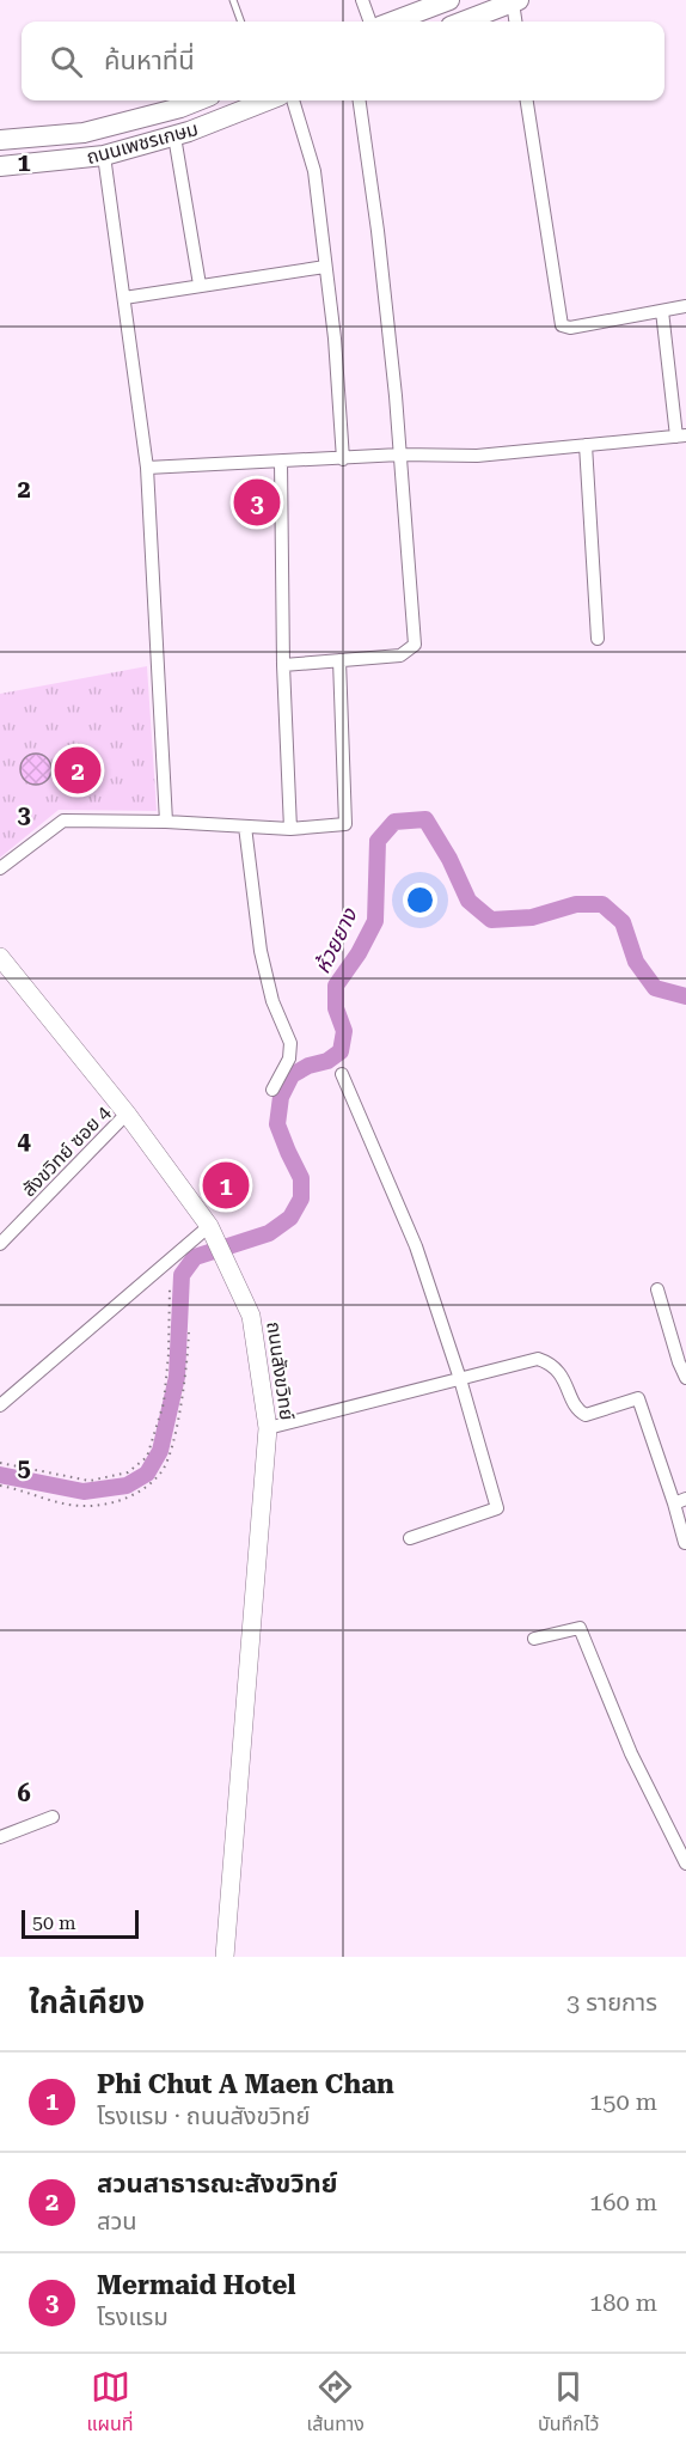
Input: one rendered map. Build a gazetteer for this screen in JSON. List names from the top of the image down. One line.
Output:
{"streets":{"main road":["ถนนเพชรเกษม"],"street":["สังขวิทย์ ซอย 4","ถนนสังขวิทย์"]},"crossings":[["สังขวิทย์ ซอย 4","ถนนสังขวิทย์"]],"water":["ห้วยยาง"],"scale_bar":"50 m","page":{"search":"ค้นหาที่นี่","pins":["3","2","1"],"scale":"50 m","heading":["ใกล้เคียง","3 รายการ"],"list":[{"mark":"1","name":"Phi Chut A Maen Chan","note":"โรงแรม · ถนนสังขวิทย์","value":"150 m"},{"mark":"2","name":"สวนสาธารณะสังขวิทย์","note":"สวน","value":"160 m"},{"mark":"3","name":"Mermaid Hotel","note":"โรงแรม","value":"180 m"}],"nav":["แผนที่","เส้นทาง","บันทึกไว้"]},"grid":{"rows":["1","2","3","4","5","6"]}}
